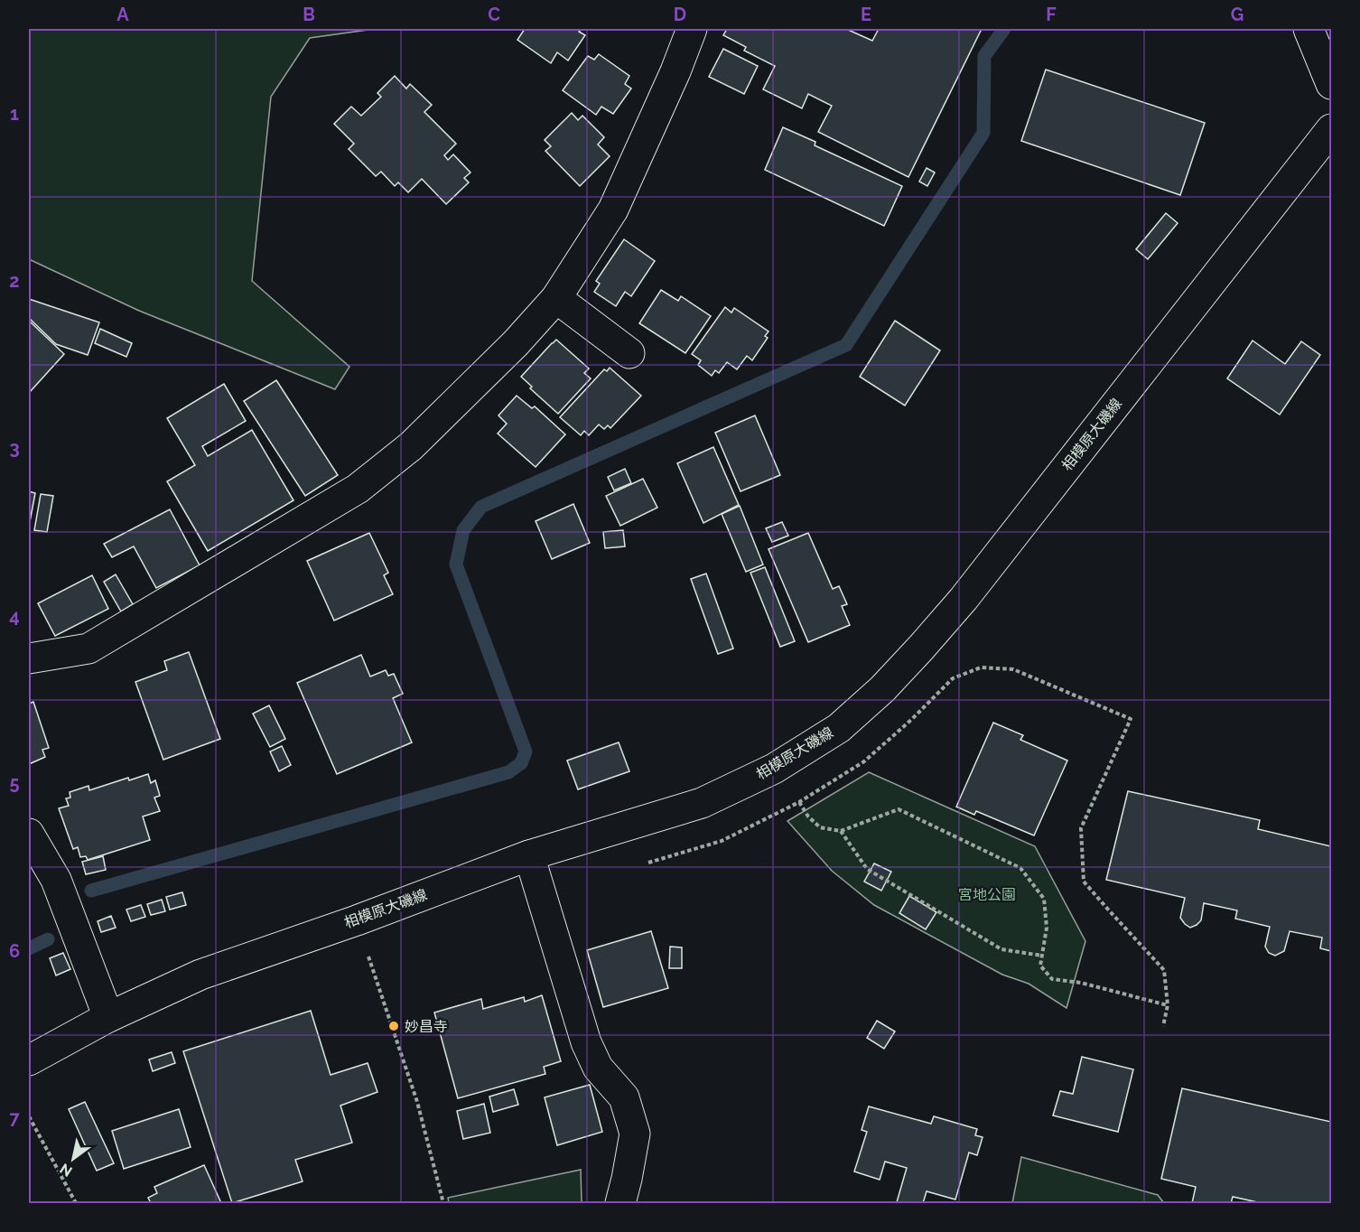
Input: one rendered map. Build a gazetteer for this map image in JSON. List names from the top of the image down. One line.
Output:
{"streets":{"street":["相模原大磯線"]},"parks":["宮地公園"],"places":["妙昌寺"],"north":"bottom left","grid":{"columns":["A","B","C","D","E","F","G"],"rows":["1","2","3","4","5","6","7"]}}
